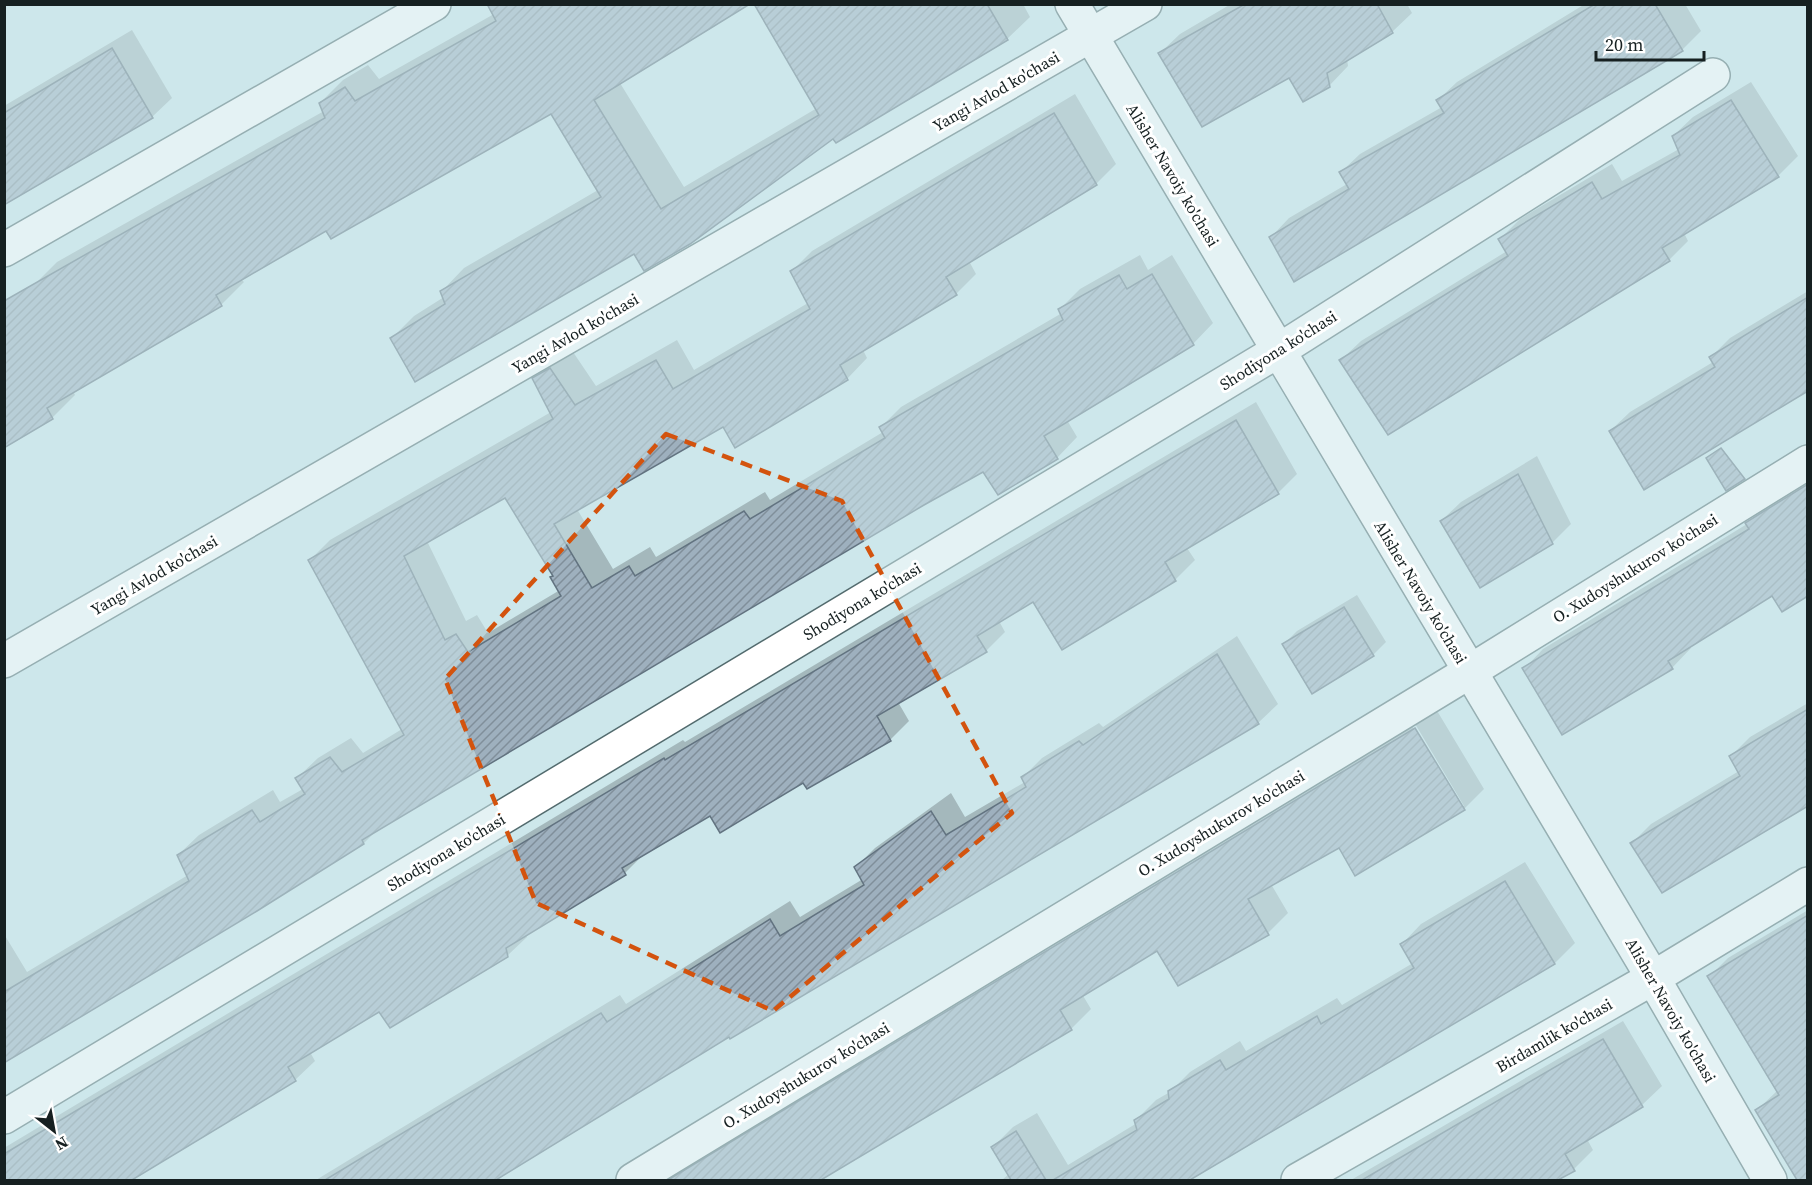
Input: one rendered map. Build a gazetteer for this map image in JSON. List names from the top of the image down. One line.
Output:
{"streets":{"street":["Yangi Avlod ko'chasi","Alisher Navoiy ko'chasi","Shodiyona ko'chasi","O. Xudoyshukurov ko'chasi","Birdamlik ko'chasi"]},"crossings":[["Yangi Avlod ko'chasi","Alisher Navoiy ko'chasi"],["Alisher Navoiy ko'chasi","Shodiyona ko'chasi"],["Alisher Navoiy ko'chasi","O. Xudoyshukurov ko'chasi"],["Alisher Navoiy ko'chasi","Birdamlik ko'chasi"]],"scale_bar":"20 m","north":"bottom right"}
